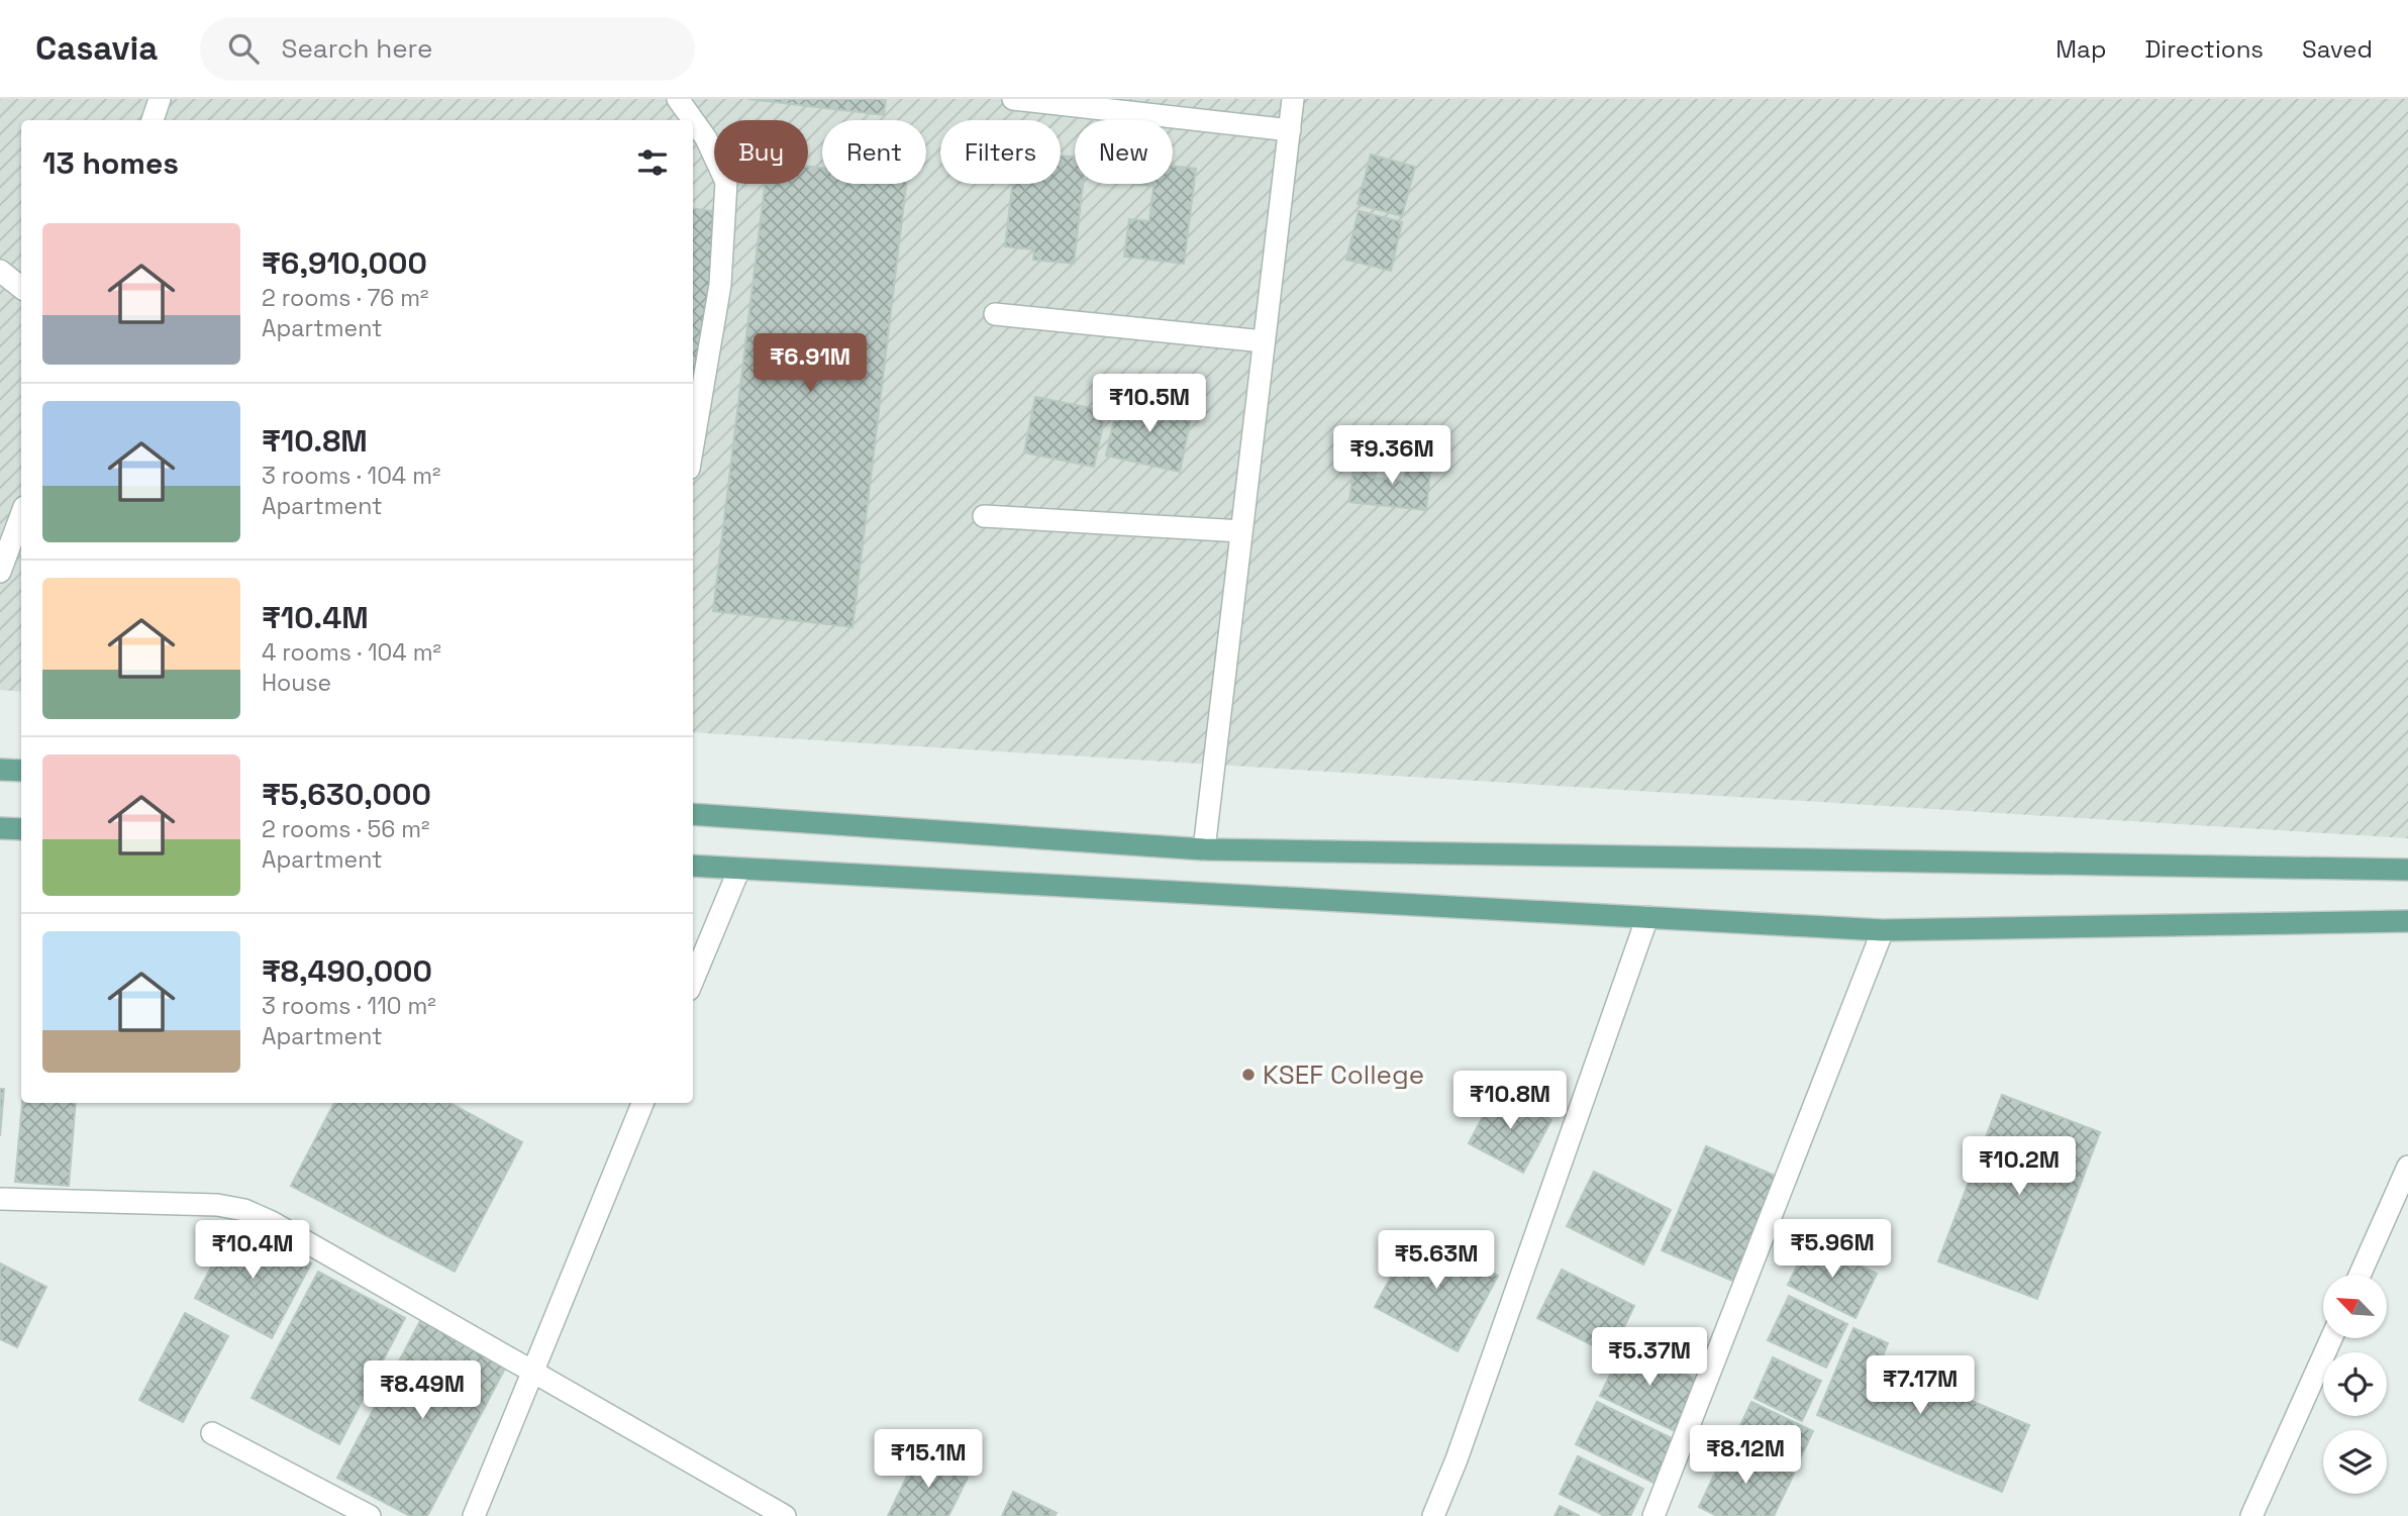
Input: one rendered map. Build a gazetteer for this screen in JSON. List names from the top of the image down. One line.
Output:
{"places":["KSEF College"],"north":"top left","page":{"header":"Casavia","search":"Search here","nav":["Map","Directions","Saved"],"chip":["Buy","Rent","Filters","New"],"heading":"13 homes","list":[{"name":"₹6,910,000","note":"2 rooms · 76 m² · Apartment"},{"name":"₹10.8M","note":"3 rooms · 104 m² · Apartment"},{"name":"₹10.4M","note":"4 rooms · 104 m² · House"},{"name":"₹5,630,000","note":"2 rooms · 56 m² · Apartment"},{"name":"₹8,490,000","note":"3 rooms · 110 m² · Apartment"}],"price":["₹6.91M","₹10.5M","₹9.36M","₹10.8M","₹10.2M","₹5.96M","₹10.4M","₹5.63M","₹5.37M","₹7.17M","₹8.49M","₹8.12M","₹15.1M"]}}
